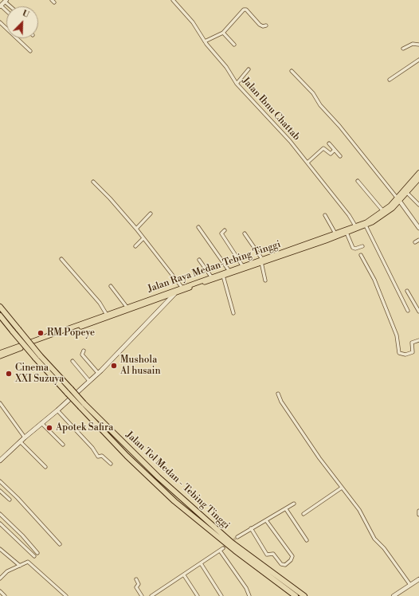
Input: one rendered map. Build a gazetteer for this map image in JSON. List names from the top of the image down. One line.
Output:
{"streets":{"highway":["Jalan Raya Medan-Tebing Tinggi","Jalan Tol Medan - Tebing Tinggi"],"street":["Jalan Ibnu Chattab"]},"crossings":[["Jalan Ibnu Chattab","Jalan Raya Medan-Tebing Tinggi"]],"places":["RM Popeye","Mushola Al husain","Cinema XXI Suzuya","Apotek Safira"],"north":"top right"}
